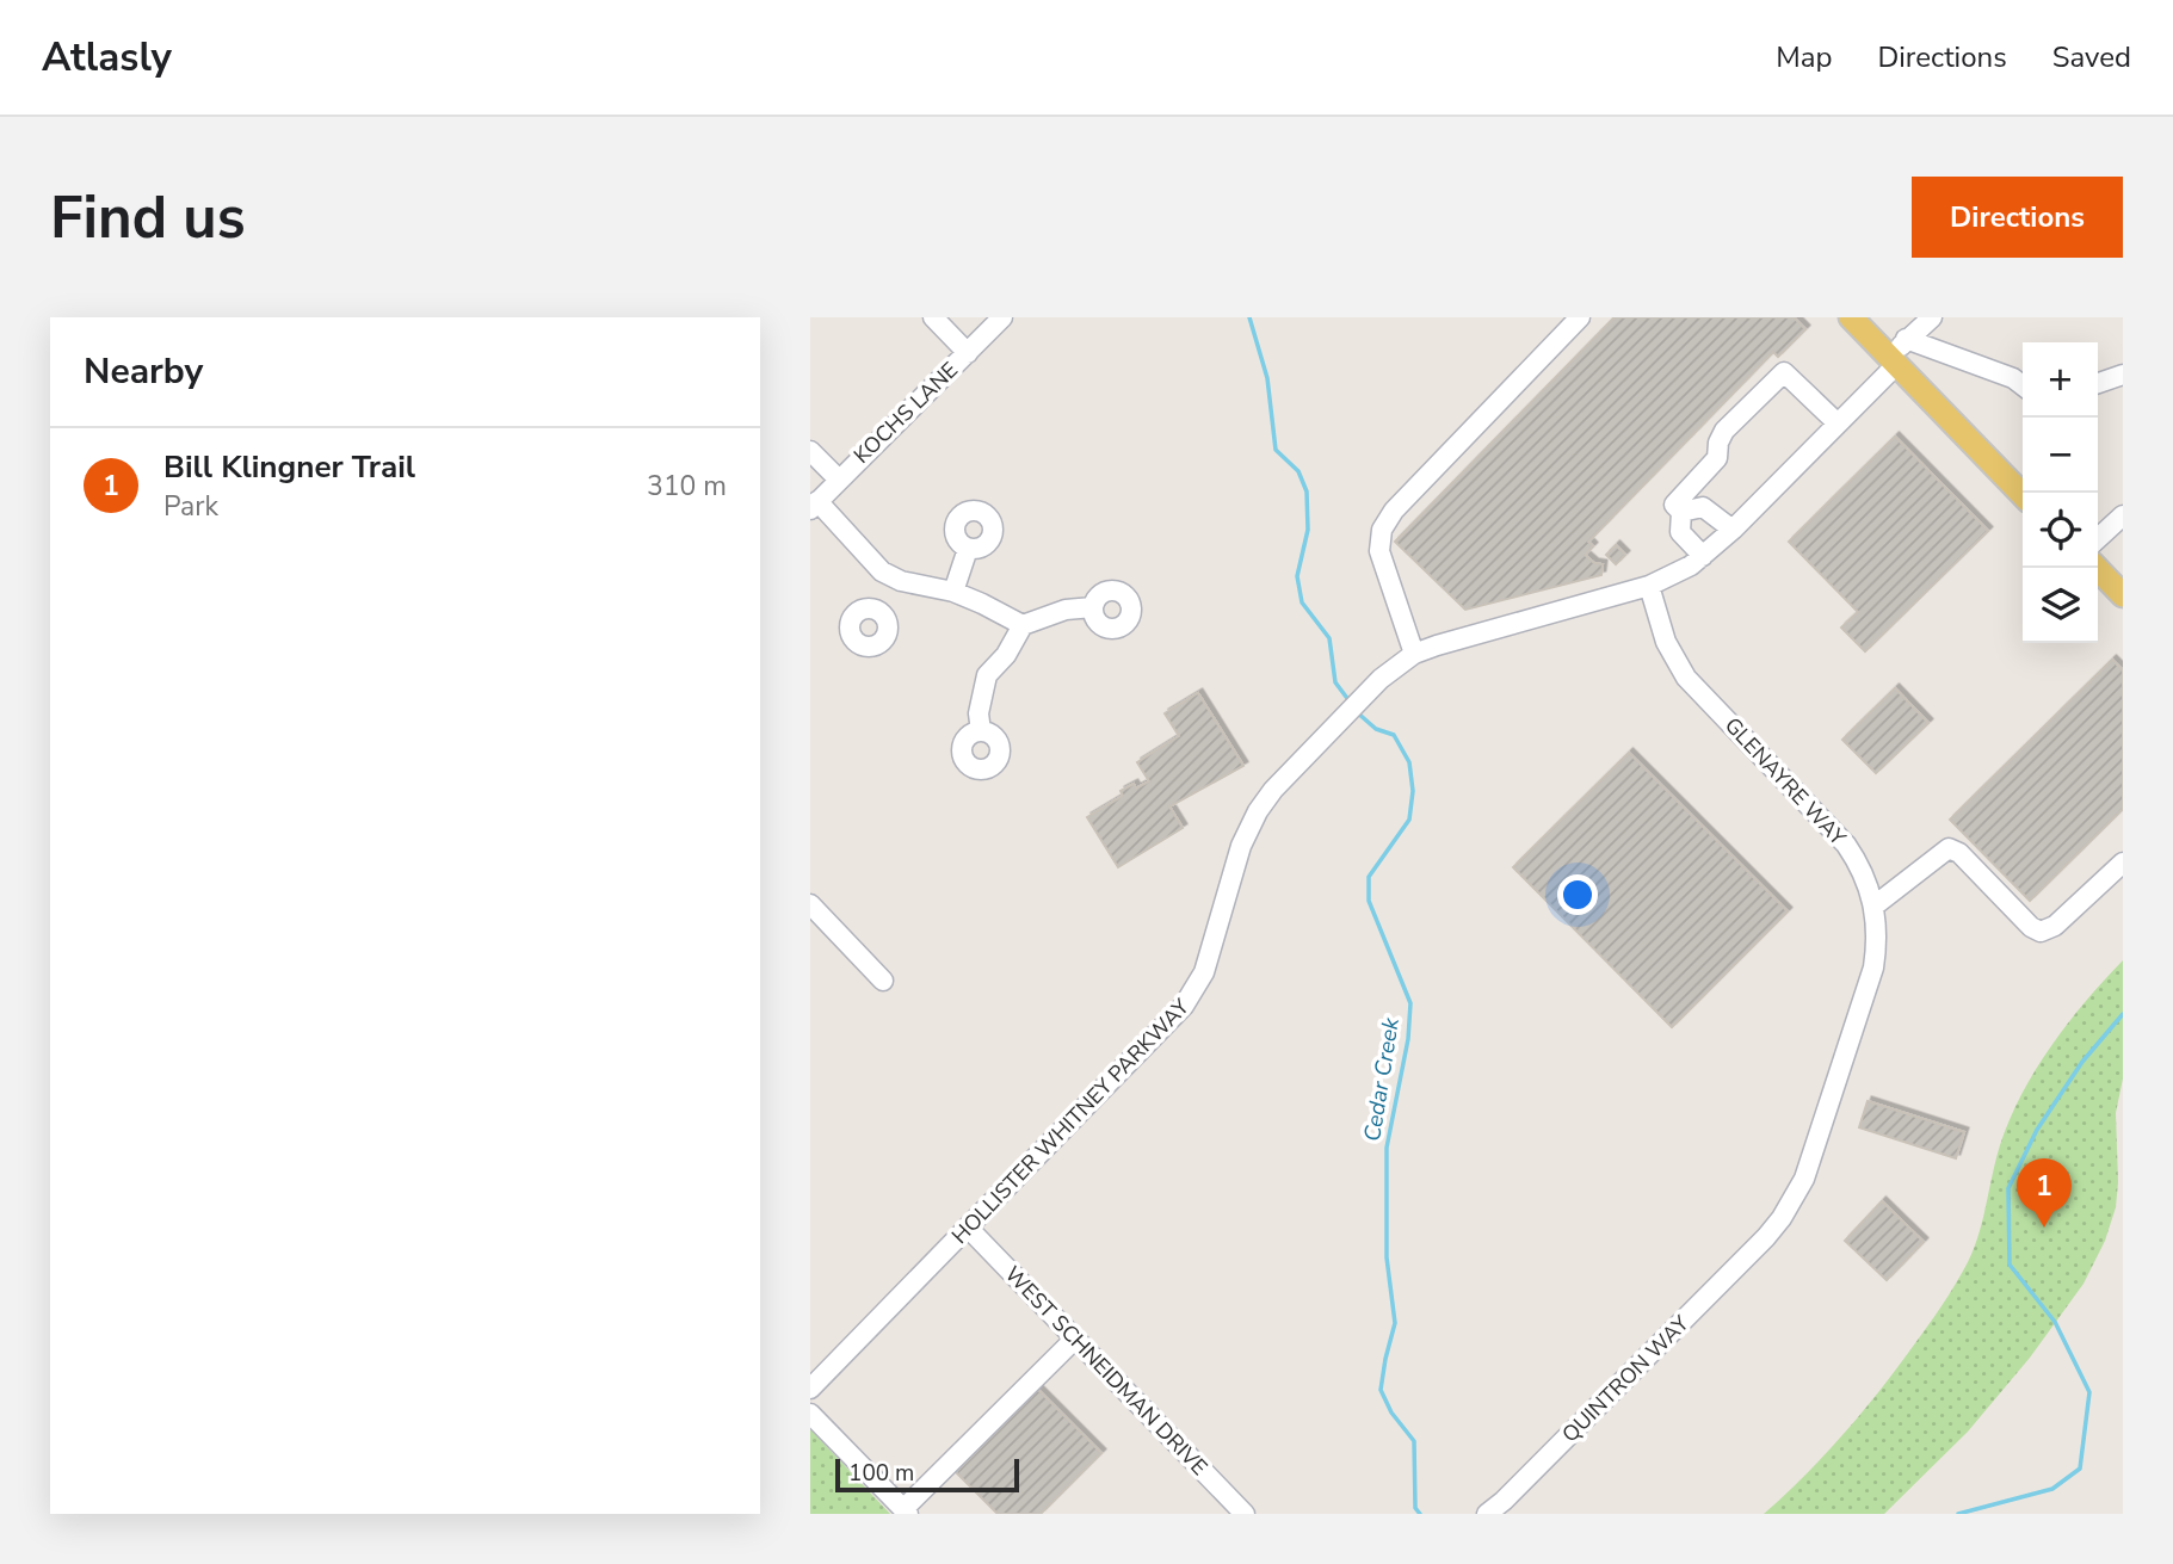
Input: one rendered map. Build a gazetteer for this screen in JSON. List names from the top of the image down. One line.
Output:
{"streets":{"street":["KOCHS LANE","GLENAYRE WAY","HOLLISTER WHITNEY PARKWAY","WEST SCHNEIDMAN DRIVE","QUINTRON WAY"]},"crossings":[["GLENAYRE WAY","HOLLISTER WHITNEY PARKWAY"],["GLENAYRE WAY","QUINTRON WAY"],["HOLLISTER WHITNEY PARKWAY","WEST SCHNEIDMAN DRIVE"]],"water":["Cedar Creek"],"scale_bar":"100 m","page":{"header":"Atlasly","nav":["Map","Directions","Saved"],"buttons":"Directions","title":"Find us","heading":"Nearby","map_buttons":["+","−"],"list":[{"mark":"1","name":"Bill Klingner Trail","note":"Park","value":"310 m"}],"pins":"1","scale":"100 m"}}
